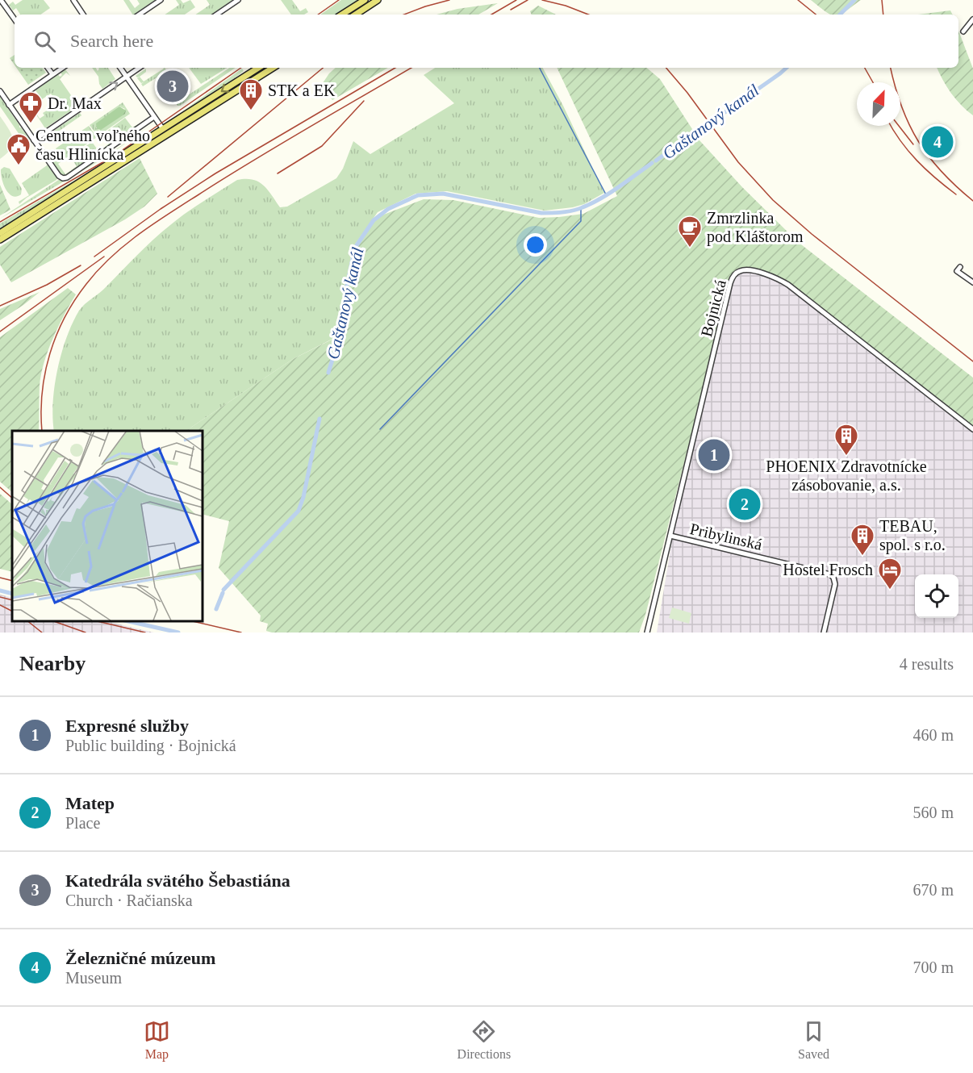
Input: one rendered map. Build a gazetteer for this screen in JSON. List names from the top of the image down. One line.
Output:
{"streets":{"street":["Bojnická","Pribylinská"]},"crossings":[["Bojnická","Pribylinská"]],"water":["Gaštanový kanál"],"places":{"building":["STK a EK","PHOENIX Zdravotnícke zásobovanie, a.s.","TEBAU, spol. s r.o."],"pharmacy":["Dr. Max"],"public building":["Centrum voľného času Hlinícka"],"cafe":["Zmrzlinka pod Kláštorom"],"hotel":["Hostel Frosch"]},"north":"top right","page":{"search":"Search here","pins":["3","4","1","2"],"heading":["Nearby","4 results"],"list":[{"mark":"1","name":"Expresné služby","note":"Public building · Bojnická","value":"460 m"},{"mark":"2","name":"Matep","note":"Place","value":"560 m"},{"mark":"3","name":"Katedrála svätého Šebastiána","note":"Church · Račianska","value":"670 m"},{"mark":"4","name":"Železničné múzeum","note":"Museum","value":"700 m"}],"nav":["Map","Directions","Saved"]}}
